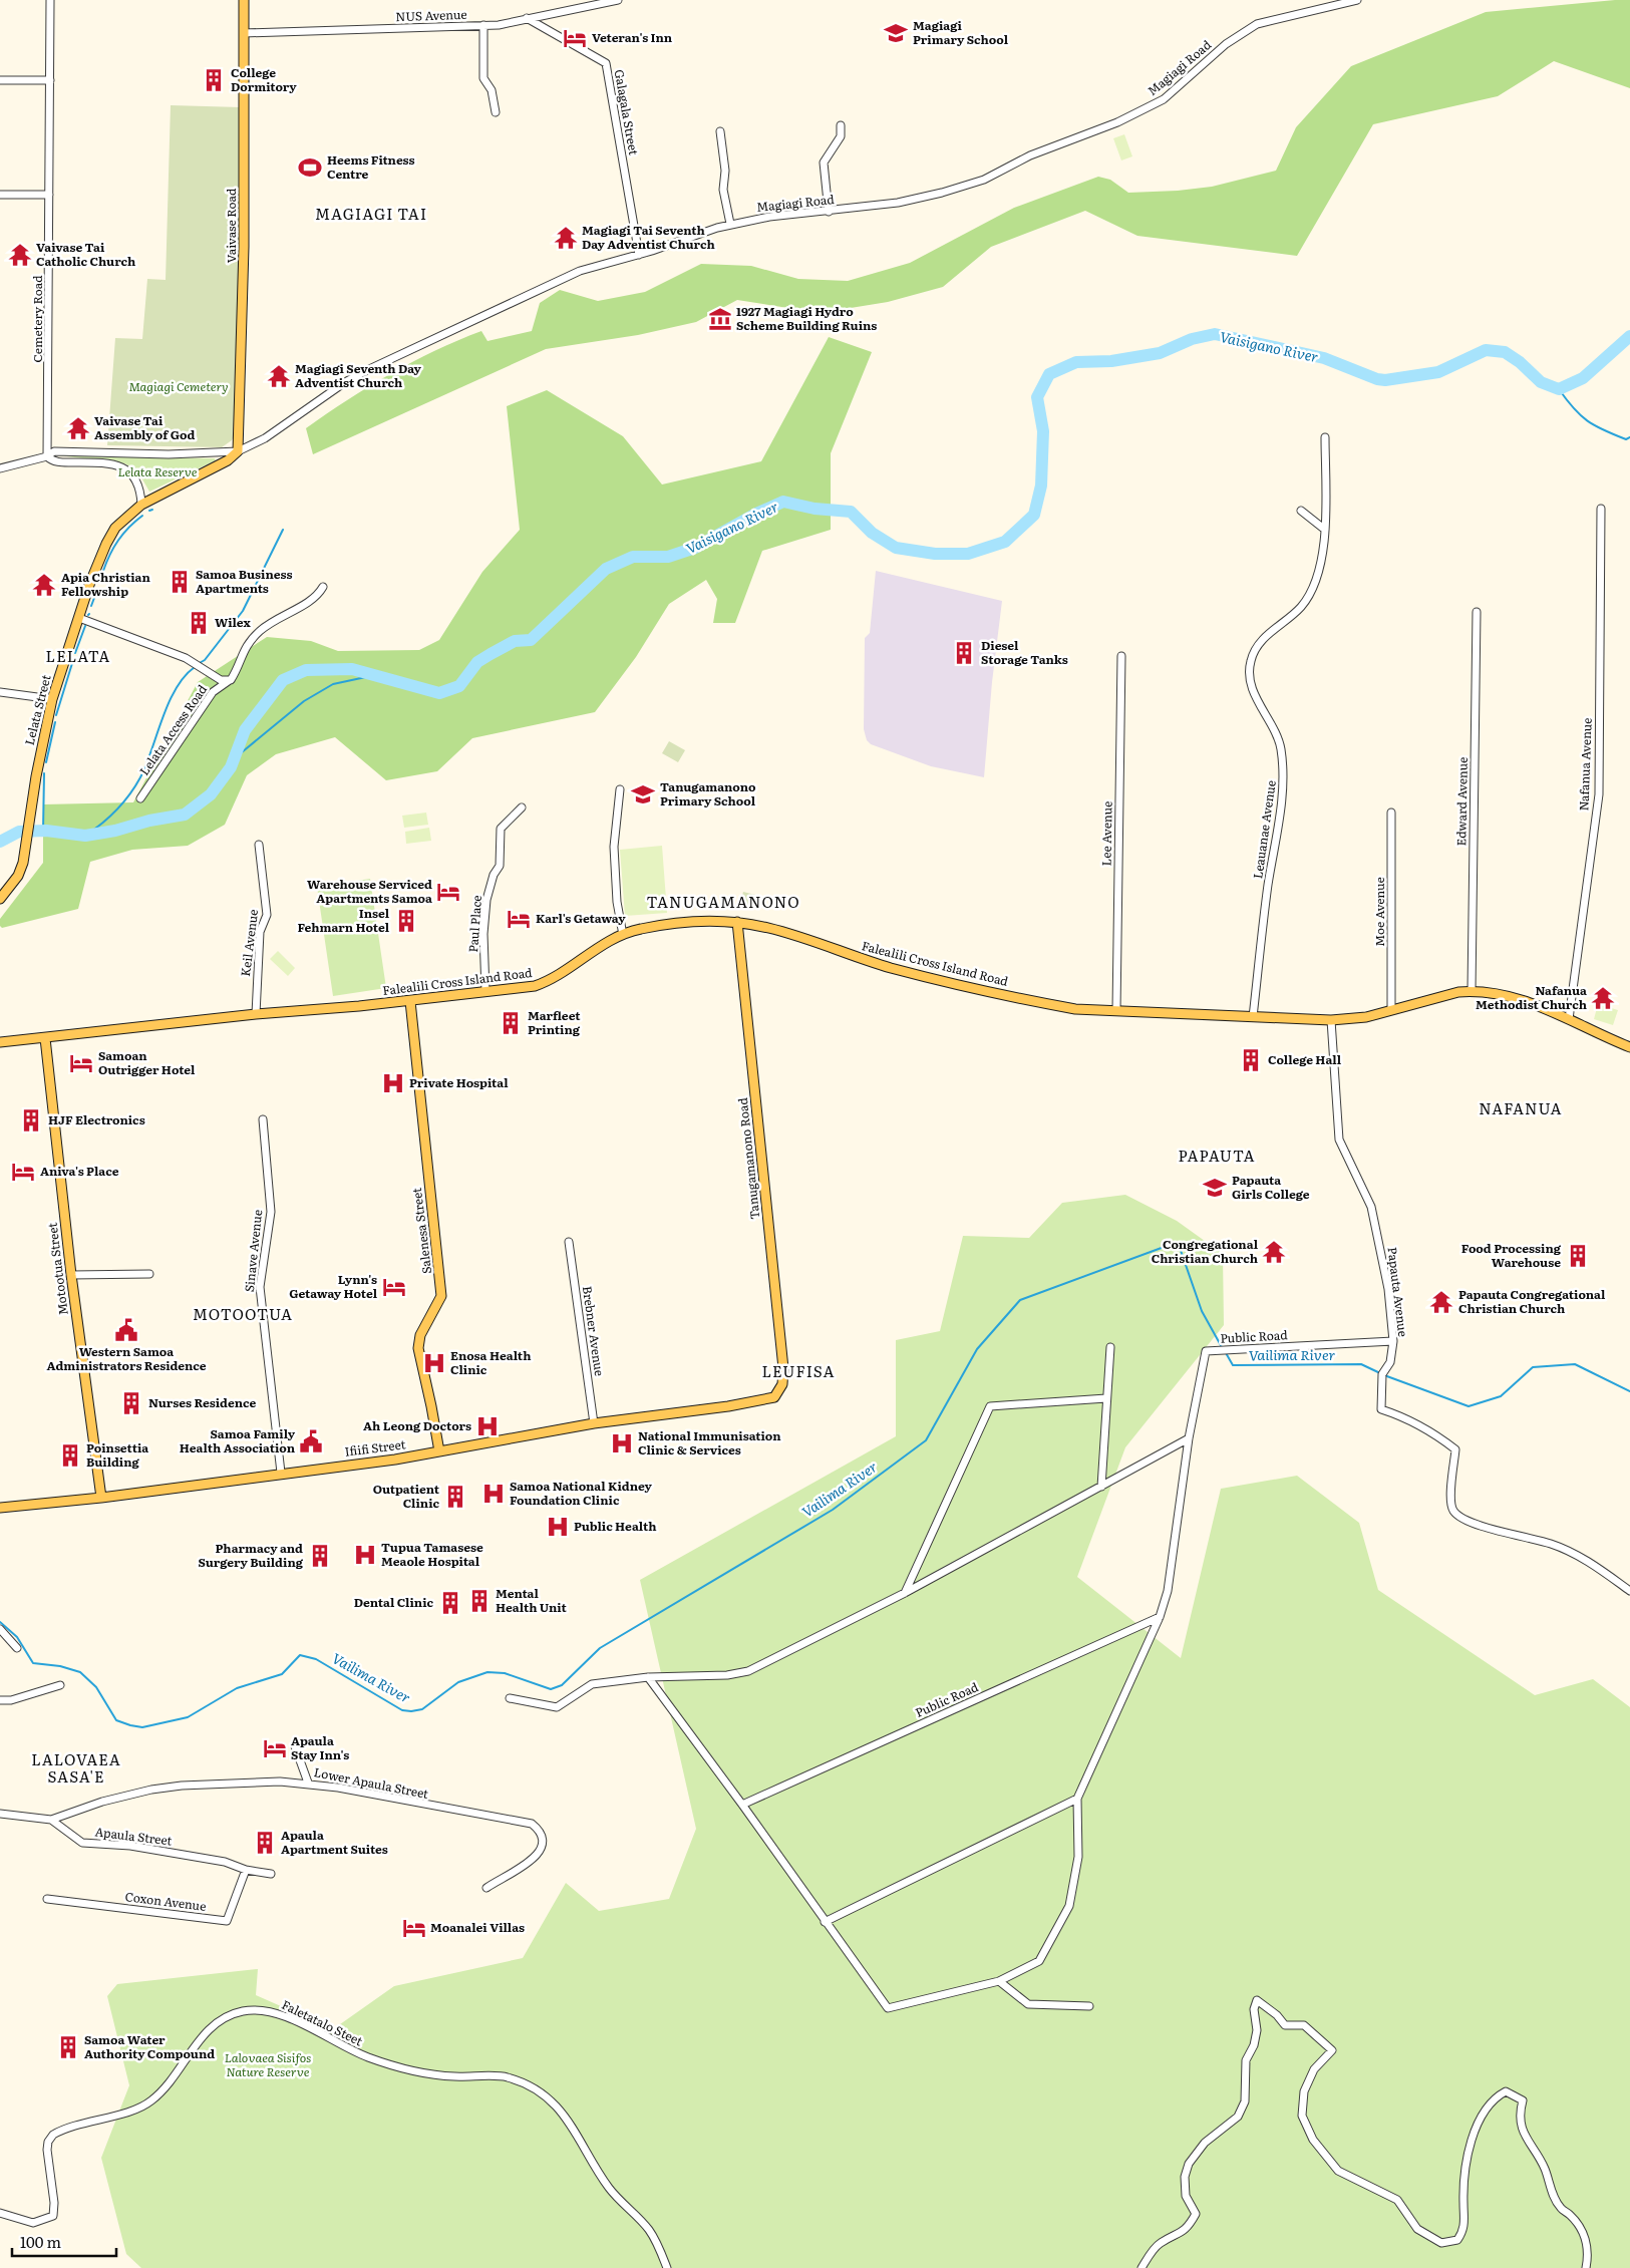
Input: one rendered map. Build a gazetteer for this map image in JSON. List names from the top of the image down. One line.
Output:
{"streets":{"main road":["Vaivase Road","Lelata Street","Falealili Cross Island Road","Tanugamanono Road","Salenesa Street","Motootua Street","Ifiifi Street"],"street":["NUS Avenue","Magiagi Road","Galagala Street","Cemetery Road","Lelata Access Road","Nafanua Avenue","Edward Avenue","Leauanae Avenue","Lee Avenue","Moe Avenue","Paul Place","Keil Avenue","Sinave Avenue","Papauta Avenue","Brebner Avenue","Public Road","Lower Apaula Street","Apaula Street","Coxon Avenue","Faletatalo Steet"]},"crossings":[["NUS Avenue","Galagala Street"],["NUS Avenue","Vaivase Road"],["Magiagi Road","Galagala Street"],["Magiagi Road","Vaivase Road"],["Magiagi Road","Lelata Street"],["Vaivase Road","Lelata Street"],["Lelata Street","Lelata Access Road"],["Nafanua Avenue","Falealili Cross Island Road"],["Edward Avenue","Falealili Cross Island Road"],["Leauanae Avenue","Falealili Cross Island Road"],["Lee Avenue","Falealili Cross Island Road"],["Moe Avenue","Falealili Cross Island Road"],["Paul Place","Falealili Cross Island Road"],["Keil Avenue","Falealili Cross Island Road"],["Falealili Cross Island Road","Tanugamanono Road"],["Falealili Cross Island Road","Salenesa Street"],["Falealili Cross Island Road","Motootua Street"],["Falealili Cross Island Road","Papauta Avenue"],["Tanugamanono Road","Ifiifi Street"],["Salenesa Street","Ifiifi Street"],["Sinave Avenue","Ifiifi Street"],["Motootua Street","Ifiifi Street"],["Papauta Avenue","Public Road"],["Brebner Avenue","Ifiifi Street"],["Lower Apaula Street","Apaula Street"],["Apaula Street","Coxon Avenue"]],"districts":["MAGIAGI TAI","LELATA","TANUGAMANONO","NAFANUA","PAPAUTA","MOTOOTUA","LEUFISA","LALOVAEA SASA'E"],"water":["Vaisigano River","Vailima River"],"parks":["Magiagi Cemetery","Lelata Reserve","Lalovaea Sisifos Nature Reserve"],"places":{"school or university":["Magiagi Primary School","Tanugamanono Primary School","Papauta Girls College"],"hotel":["Veteran's Inn","Warehouse Serviced Apartments Samoa","Karl's Getaway","Samoan Outrigger Hotel","Aniva's Place","Lynn's Getaway Hotel","Apaula Stay Inn's","Moanalei Villas"],"building":["College Dormitory","Samoa Business Apartments","Wilex","Diesel Storage Tanks","Insel Fehmarn Hotel","Marfleet Printing","College Hall","HJF Electronics","Food Processing Warehouse","Nurses Residence","Poinsettia Building","Outpatient Clinic","Pharmacy and Surgery Building","Mental Health Unit","Dental Clinic","Apaula Apartment Suites","Samoa Water Authority Compound"],"sports":["Heems Fitness Centre"],"temple":["Magiagi Tai Seventh Day Adventist Church","Vaivase Tai Catholic Church","Magiagi Seventh Day Adventist Church","Vaivase Tai Assembly of God","Apia Christian Fellowship","Nafanua Methodist Church","Congregational Christian Church","Papauta Congregational Christian Church"],"museum":["1927 Magiagi Hydro Scheme Building Ruins"],"hospital":["Private Hospital","Enosa Health Clinic","Ah Leong Doctors","National Immunisation Clinic & Services","Samoa National Kidney Foundation Clinic","Public Health","Tupua Tamasese Meaole Hospital"],"public building":["Western Samoa Administrators Residence","Samoa Family Health Association"]},"scale_bar":"100 m"}
